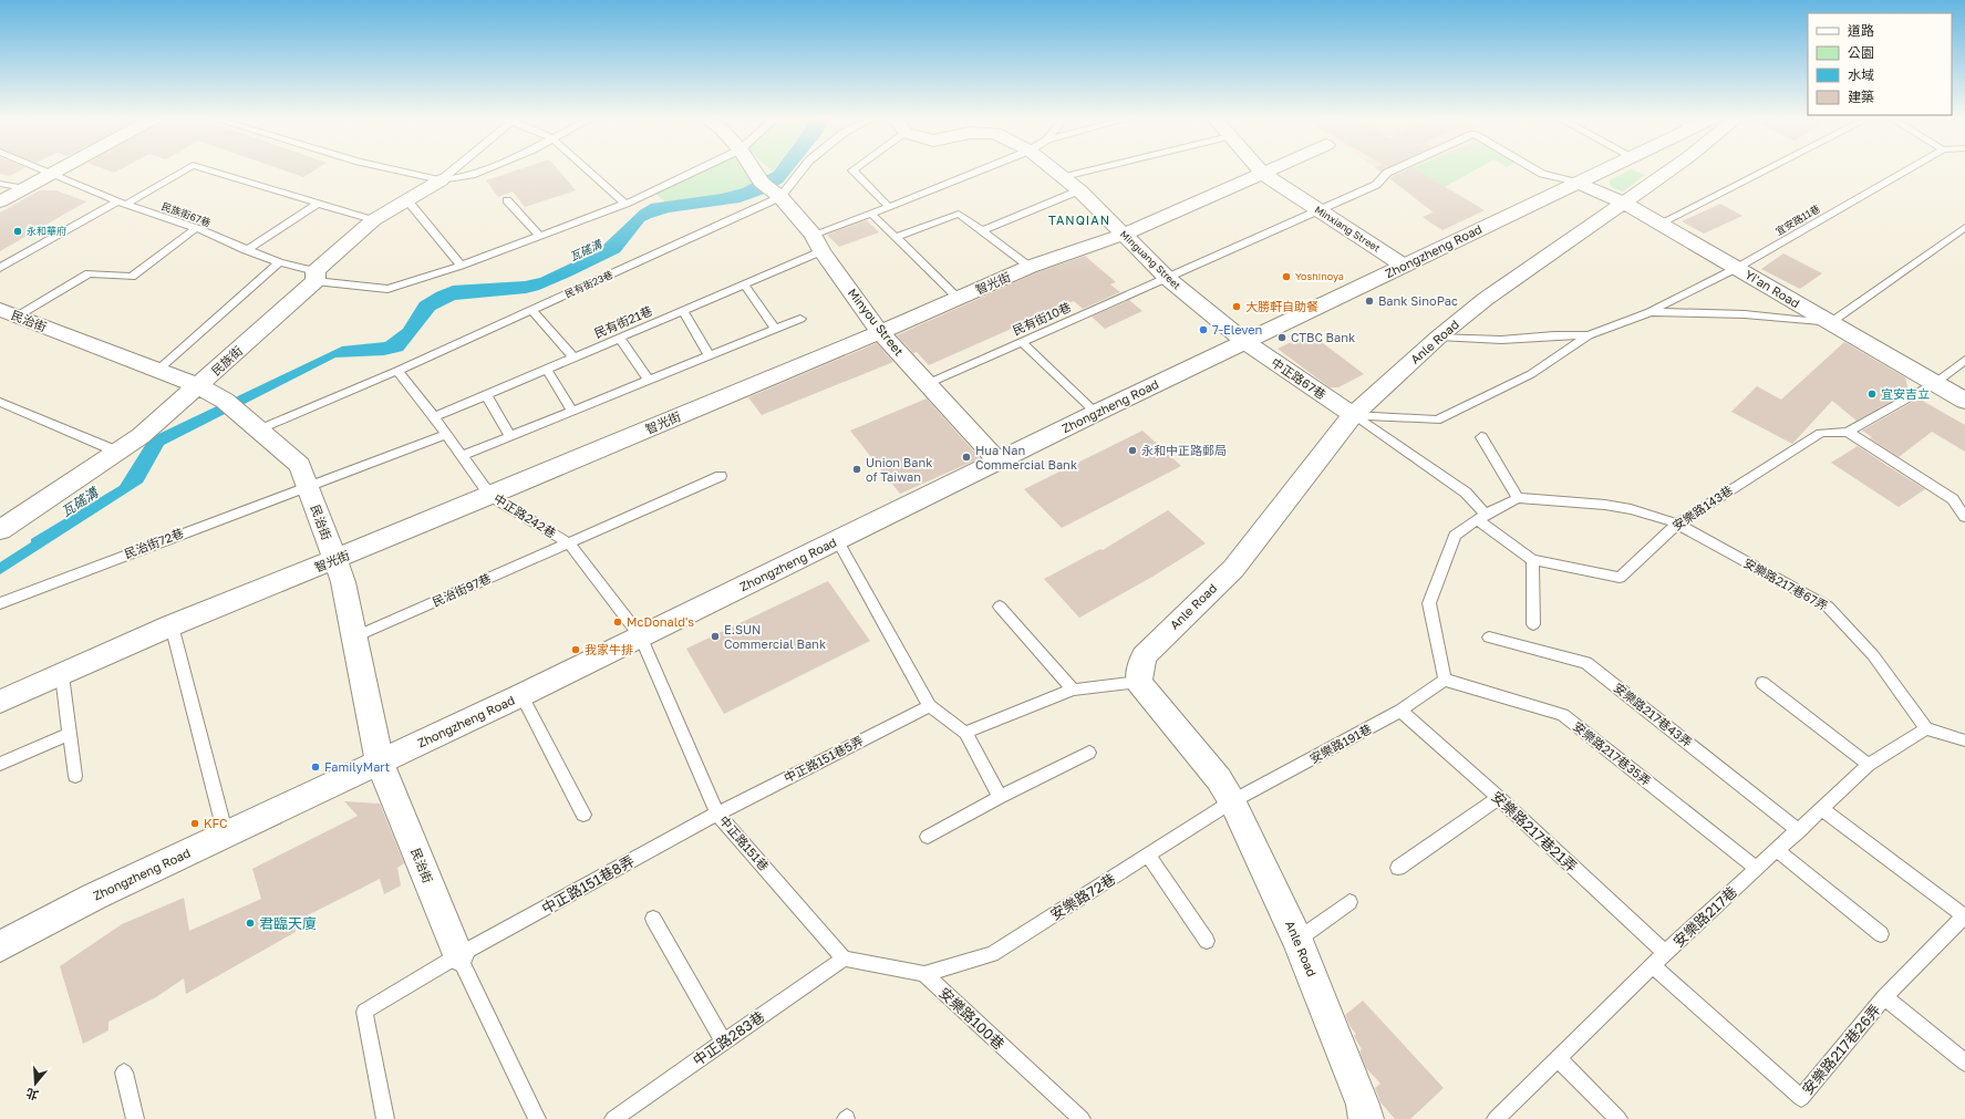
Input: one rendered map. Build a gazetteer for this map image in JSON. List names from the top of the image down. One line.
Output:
{"streets":{"street":["Minxiang Street","Zhongzheng Road","Minguang Street","智光街","Yi'an Road","民治街","Minyou Street","Anle Road","民族街","中正路67巷"],"lane":["民族街67巷","宜安路11巷","民有街23巷","民有街10巷","民有街21巷","安樂路143巷","中正路242巷","民治街72巷","安樂路217巷67弄","民治街97巷","安樂路217巷43弄","安樂路191巷","安樂路217巷35弄","中正路151巷5弄","安樂路217巷21弄","中正路151巷","中正路151巷8弄","安樂路72巷","安樂路217巷","安樂路100巷","中正路283巷","安樂路217巷26弄"]},"crossings":[["民族街67巷","民族街"],["宜安路11巷","Yi'an Road"],["Minxiang Street","Zhongzheng Road"],["Minxiang Street","智光街"],["Minxiang Street","民有街10巷"],["Zhongzheng Road","Minguang Street"],["Zhongzheng Road","Yi'an Road"],["Zhongzheng Road","民有街10巷"],["Zhongzheng Road","民治街"],["Zhongzheng Road","Minyou Street"],["Zhongzheng Road","中正路67巷"],["Zhongzheng Road","中正路242巷"],["Zhongzheng Road","中正路151巷"],["Minguang Street","智光街"],["Minguang Street","民有街10巷"],["Minguang Street","中正路67巷"],["智光街","民治街"],["智光街","Minyou Street"],["智光街","中正路242巷"],["民有街23巷","民治街"],["民有街23巷","Minyou Street"],["民有街23巷","中正路242巷"],["Yi'an Road","民有街10巷"],["Yi'an Road","Anle Road"],["Yi'an Road","安樂路143巷"],["民有街10巷","Minyou Street"],["民治街","民族街"],["民治街","民治街72巷"],["民治街","民治街97巷"],["民治街","中正路151巷8弄"],["民有街21巷","Minyou Street"],["民有街21巷","中正路242巷"],["Anle Road","中正路67巷"],["Anle Road","安樂路143巷"],["Anle Road","安樂路191巷"],["Anle Road","安樂路72巷"],["中正路67巷","安樂路143巷"],["安樂路143巷","安樂路217巷67弄"],["中正路242巷","民治街72巷"],["中正路242巷","民治街97巷"],["中正路242巷","中正路151巷"],["安樂路217巷67弄","安樂路217巷"],["安樂路217巷43弄","安樂路217巷"],["安樂路191巷","安樂路217巷35弄"],["安樂路191巷","安樂路217巷21弄"],["安樂路191巷","安樂路72巷"],["安樂路217巷35弄","安樂路217巷"],["中正路151巷5弄","中正路151巷"],["中正路151巷5弄","中正路151巷8弄"],["安樂路217巷21弄","安樂路217巷"],["中正路151巷","中正路151巷8弄"],["中正路151巷","中正路283巷"],["安樂路72巷","安樂路100巷"],["安樂路217巷","安樂路217巷26弄"]],"districts":["TANQIAN"],"water":["瓦磘溝"],"places":["永和華府","Yoshinoya","Bank SinoPac","大勝軒自助餐","7-Eleven","CTBC Bank","宜安吉立","永和中正路郵局","Hua Nan Commercial Bank","Union Bank of Taiwan","McDonald's","E.SUN Commercial Bank","我家牛排","FamilyMart","KFC","君臨天廈"],"legend":["道路","公園","水域","建築"],"north":"bottom"}
